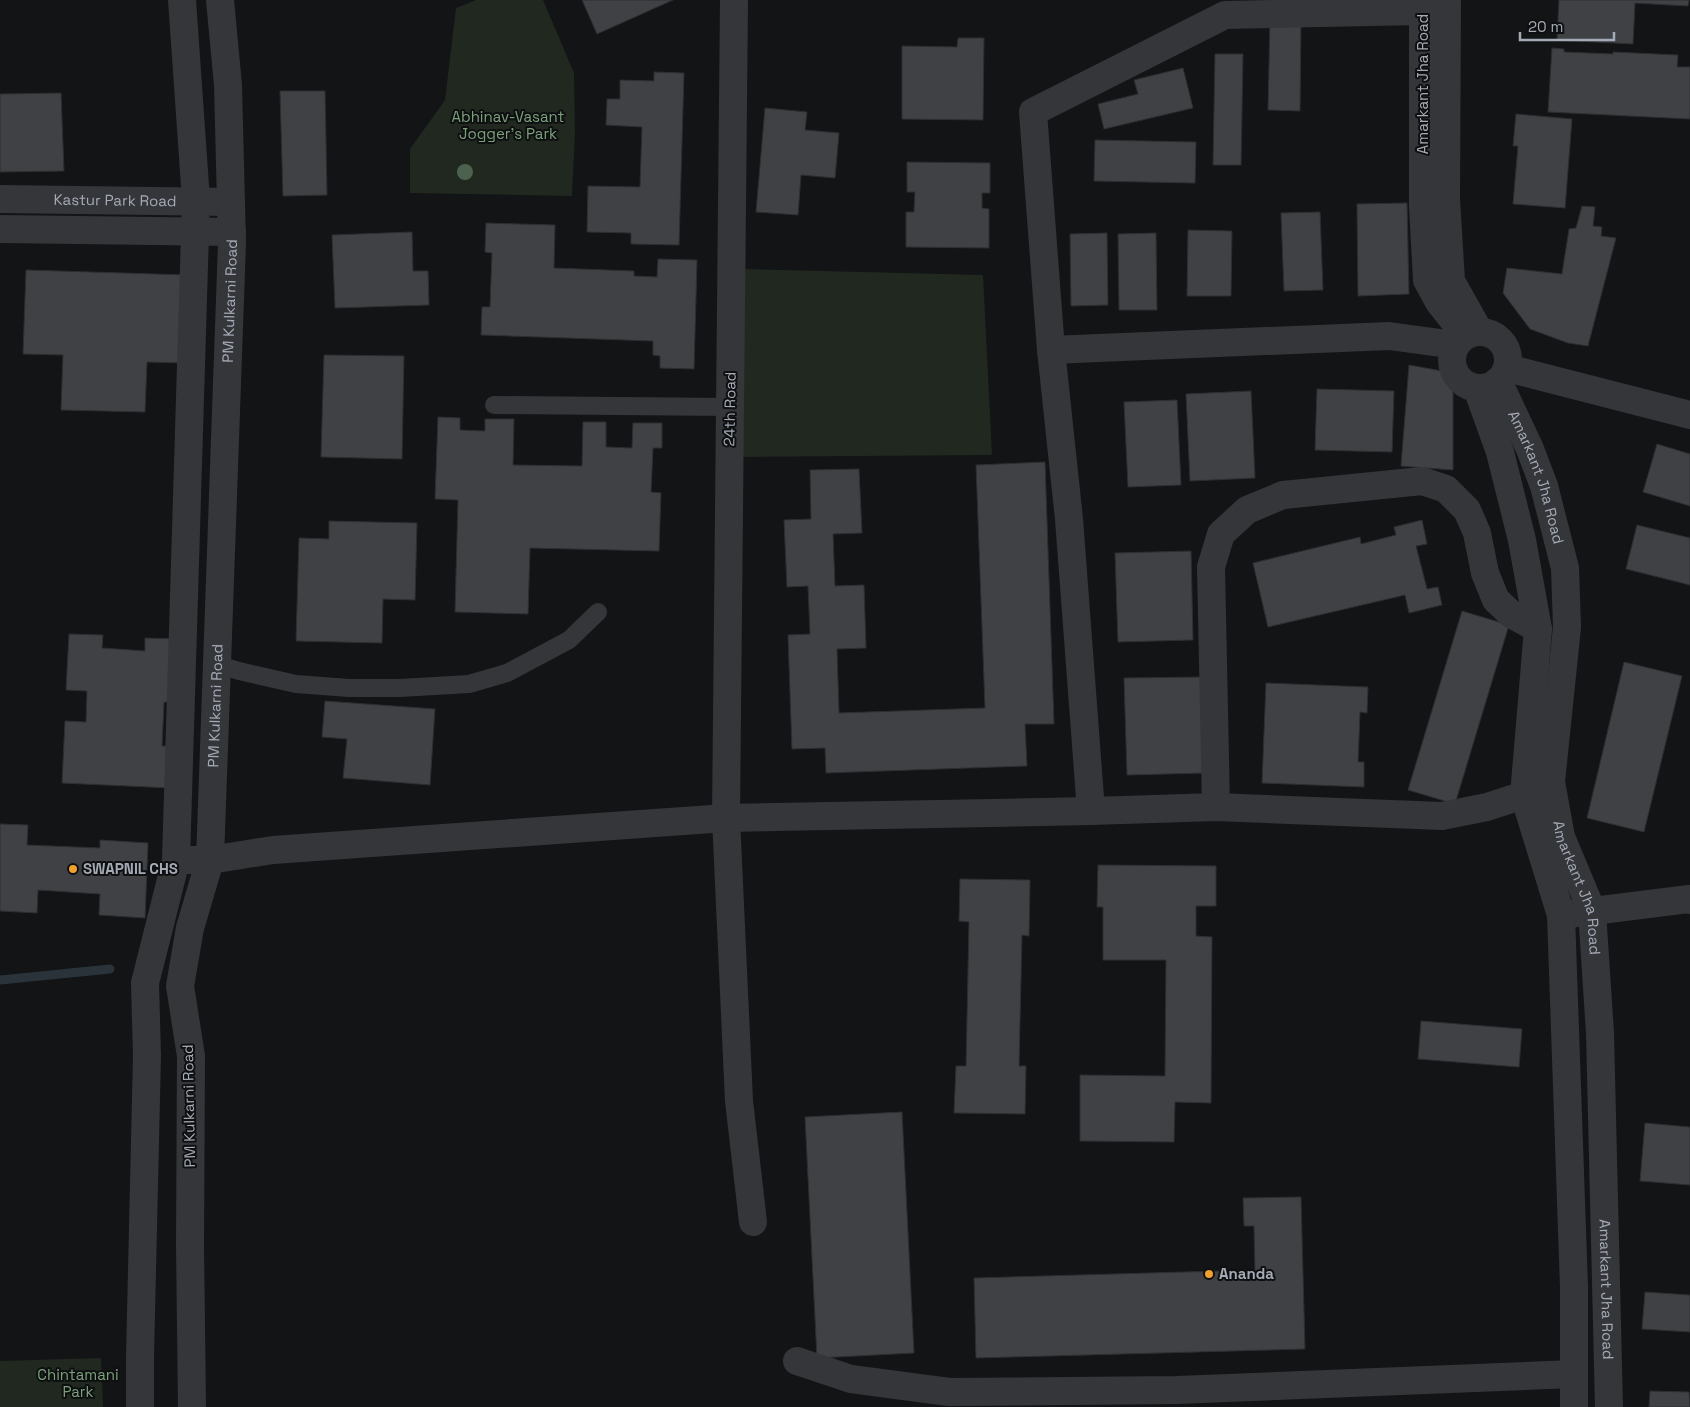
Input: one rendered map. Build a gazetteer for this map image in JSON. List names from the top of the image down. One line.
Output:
{"streets":{"street":["Amarkant Jha Road","Kastur Park Road","PM Kulkarni Road","24th Road"]},"crossings":[["Kastur Park Road","PM Kulkarni Road"]],"parks":["Abhinav-Vasant Jogger's Park","Chintamani Park"],"places":["SWAPNIL CHS","Ananda"],"scale_bar":"20 m"}
